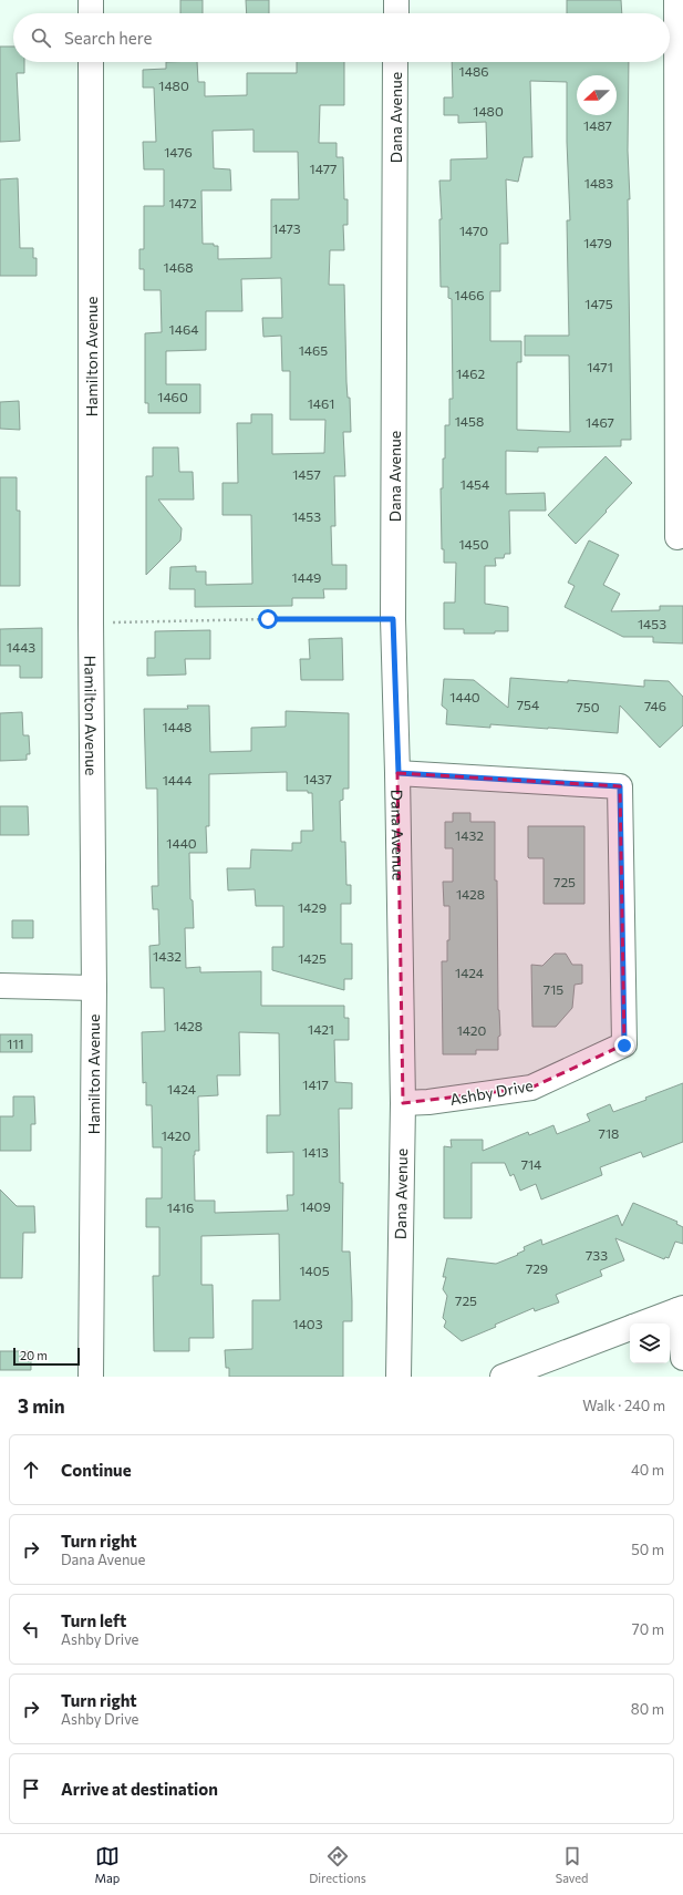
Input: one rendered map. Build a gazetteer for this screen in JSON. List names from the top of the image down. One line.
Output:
{"streets":{"street":["Dana Avenue","Hamilton Avenue","Ashby Drive"]},"crossings":[["Dana Avenue","Ashby Drive"]],"house_numbers":["1486","1480","1480","1487","1476","1477","1483","1472","1473","1470","1479","1468","1466","1475","1464","1465","1471","1462","1460","1461","1458","1467","1457","1454","1453","1450","1449","1453","1443","1440","754","746","750","1448","1437","1444","1432","1440","725","1428","1429","1432","1425","1424","715","1428","1421","1420","111","1417","1424","718","1420","1413","714","1409","1416","733","729","1405","725","1403"],"scale_bar":"20 m","north":"left","page":{"search":"Search here","scale":"20 m","heading":["3 min","Walk · 240 m"],"list":[["Continue","40 m"],["Turn right","Dana Avenue","50 m"],["Turn left","Ashby Drive","70 m"],["Turn right","Ashby Drive","80 m"],"Arrive at destination"],"nav":["Map","Directions","Saved"]}}
